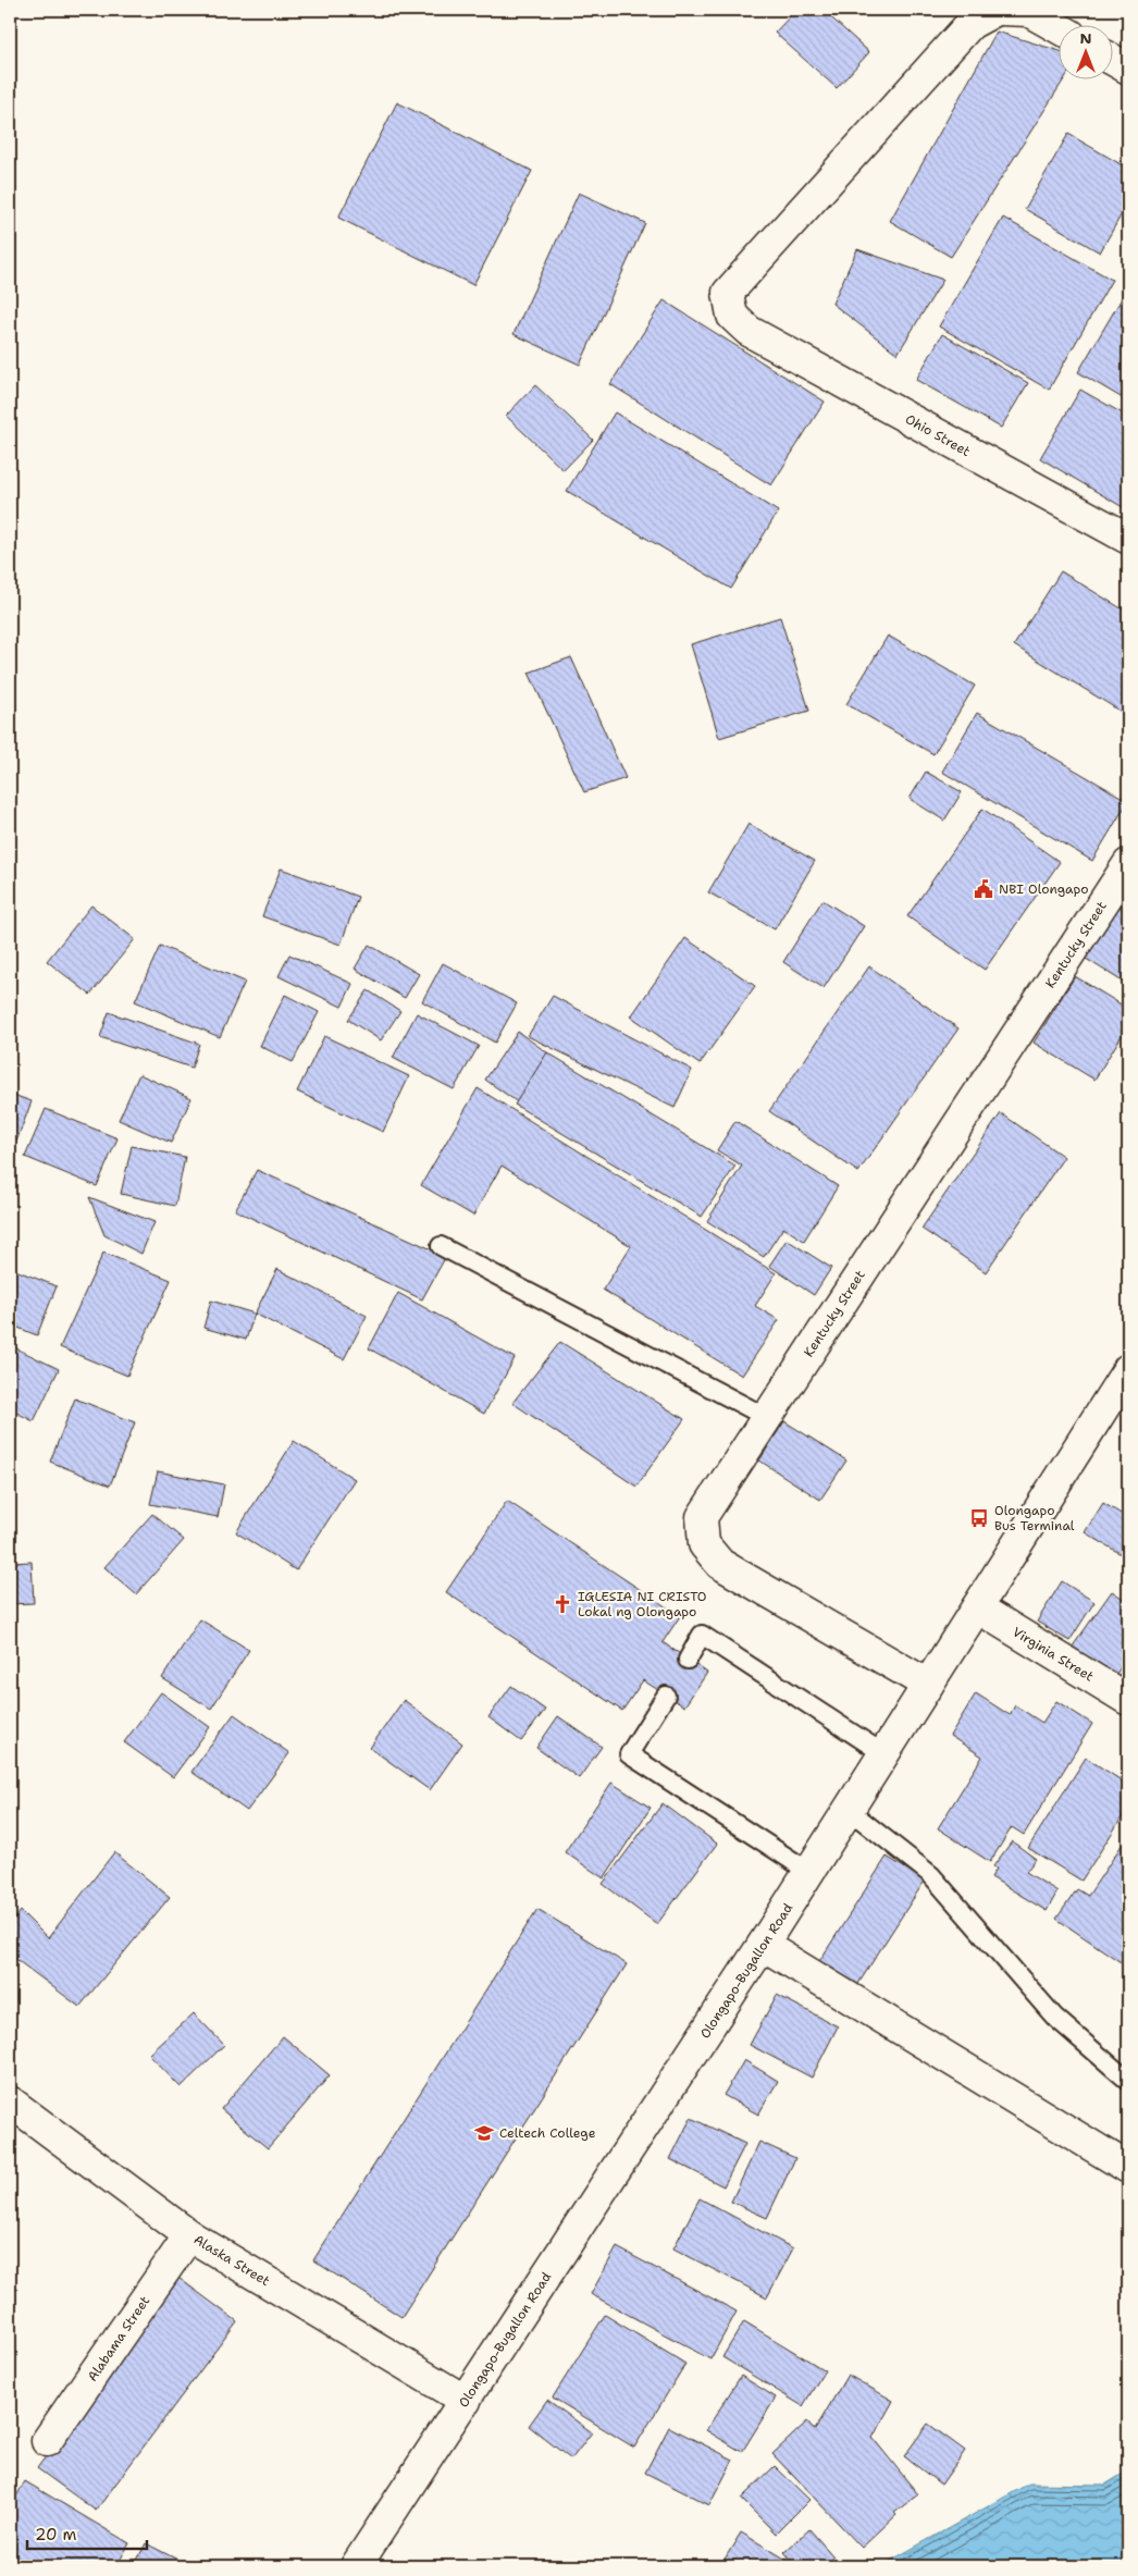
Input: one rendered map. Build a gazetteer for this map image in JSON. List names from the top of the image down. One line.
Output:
{"streets":{"street":["Ohio Street","Kentucky Street","Virginia Street","Olongapo-Bugallon Road","Alaska Street","Alabama Street"]},"crossings":[["Kentucky Street","Olongapo-Bugallon Road"],["Virginia Street","Olongapo-Bugallon Road"],["Olongapo-Bugallon Road","Alaska Street"],["Alaska Street","Alabama Street"]],"places":{"public building":["NBI Olongapo"],"bus stop":["Olongapo Bus Terminal"],"church":["IGLESIA NI CRISTO Lokal ng Olongapo"],"school or university":["Celtech College"]},"scale_bar":"20 m","north":"top"}
